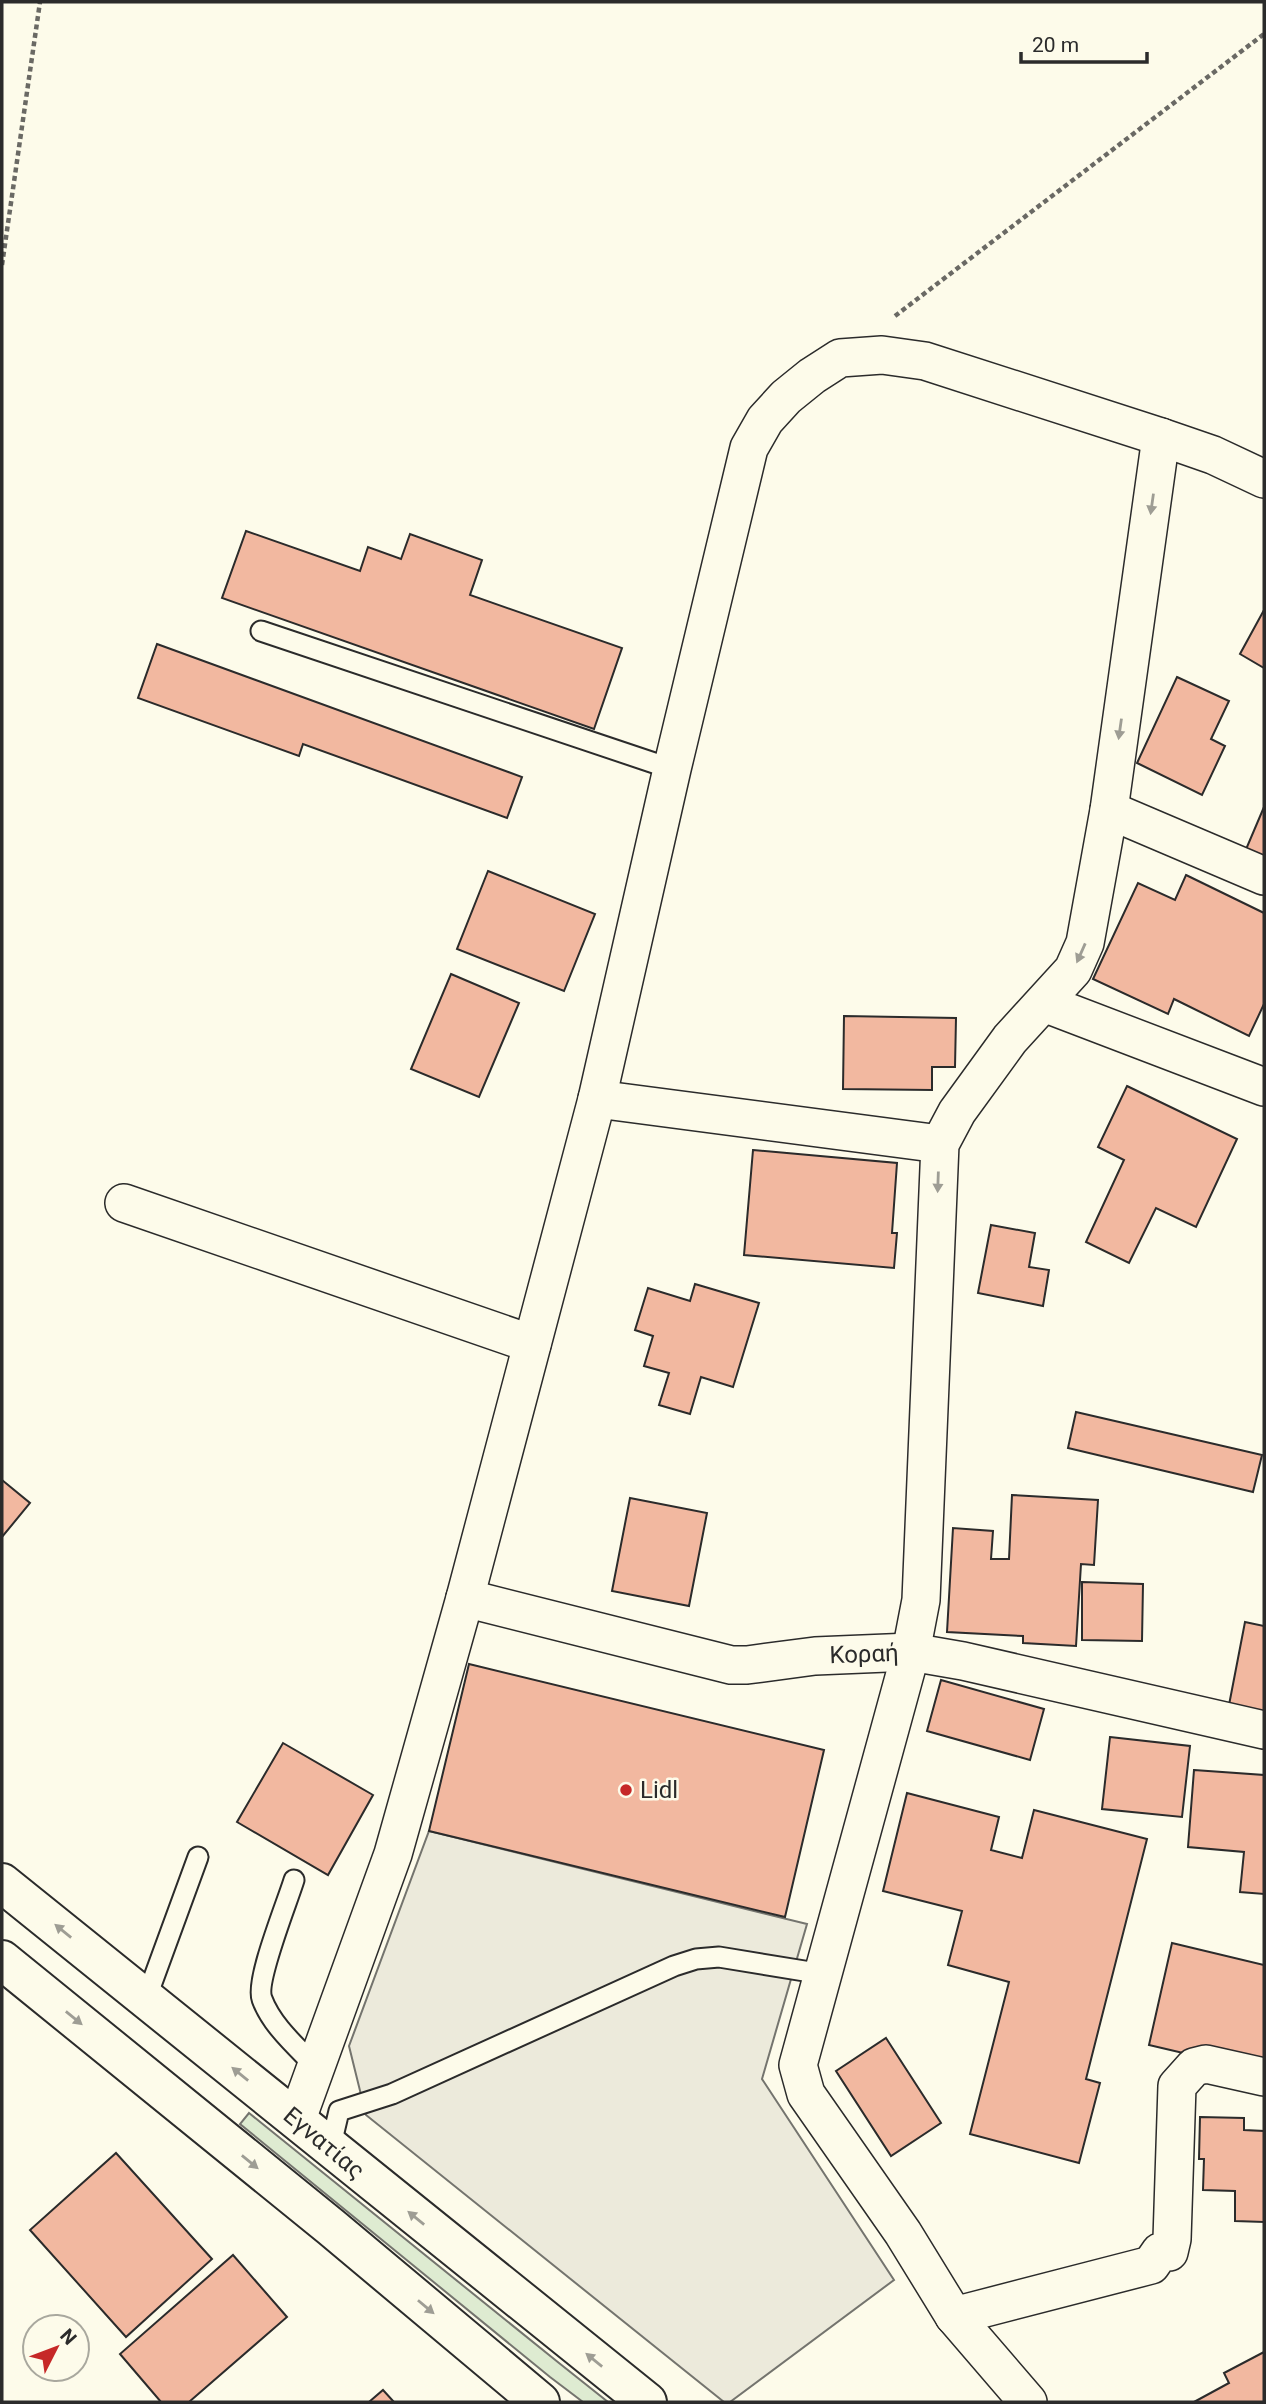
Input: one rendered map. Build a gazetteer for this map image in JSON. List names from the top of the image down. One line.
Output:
{"streets":{"highway":["Εγνατίας"],"street":["Κοραή"]},"places":["Lidl"],"scale_bar":"20 m","north":"top right"}
